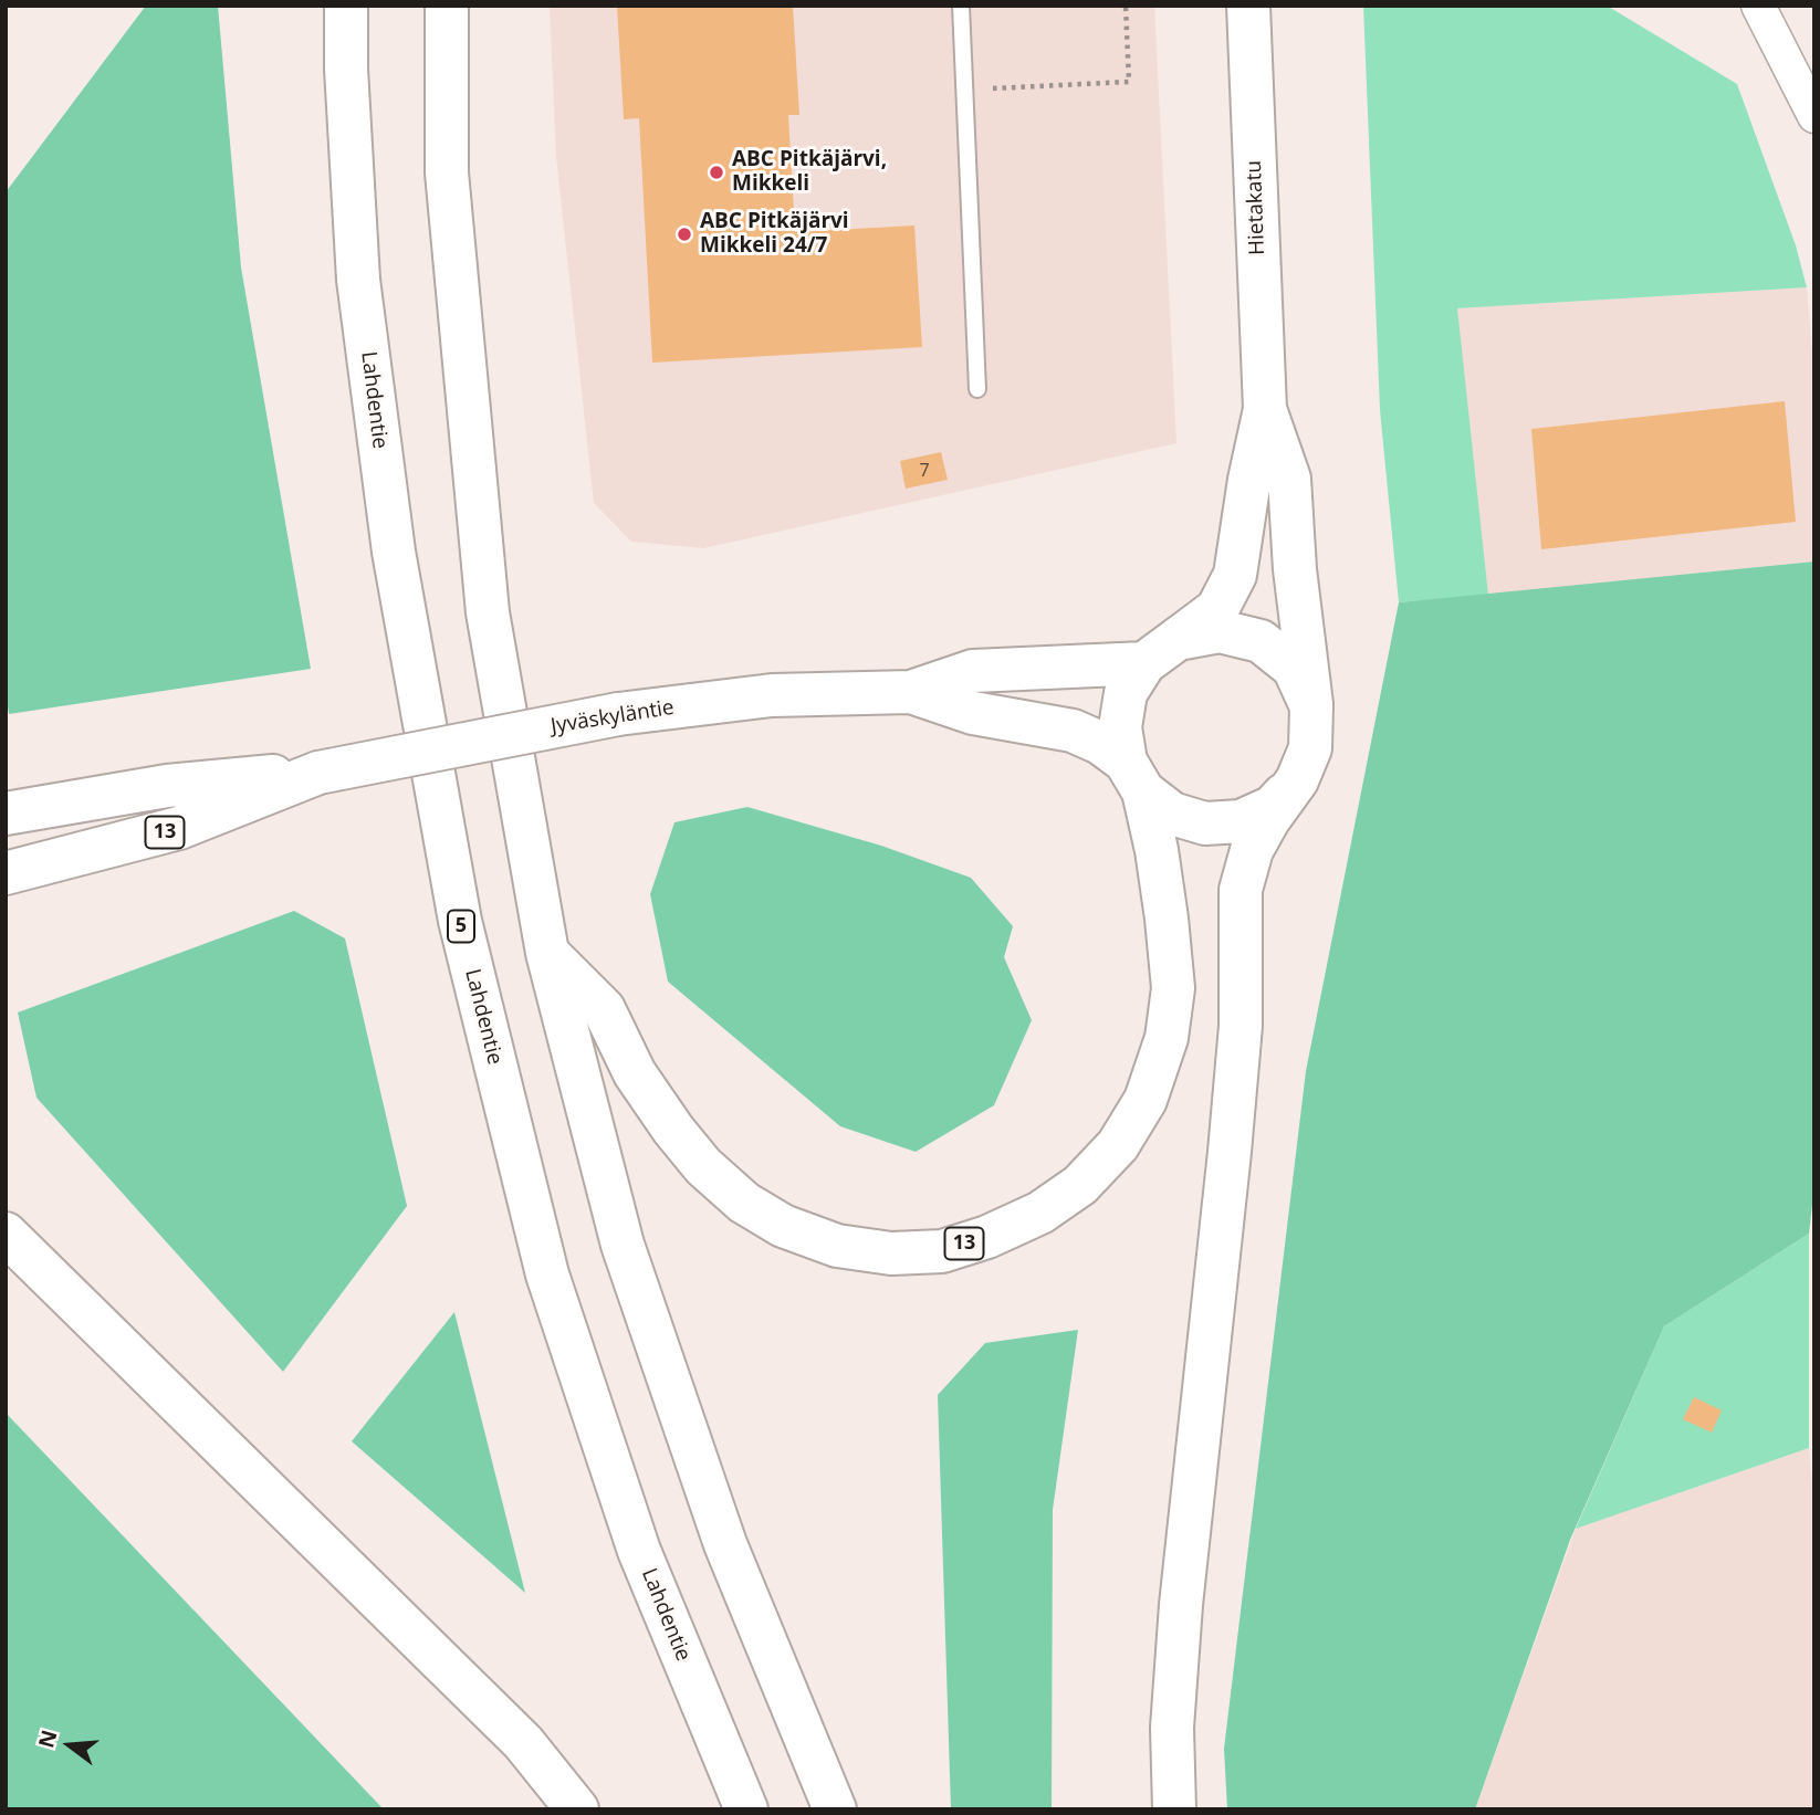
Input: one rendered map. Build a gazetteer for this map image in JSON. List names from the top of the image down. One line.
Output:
{"streets":{"main road":["Hietakatu","Lahdentie","Jyväskyläntie","13","5"]},"crossings":[["Hietakatu","Jyväskyläntie"],["Hietakatu","13"],["Jyväskyläntie","13"]],"places":["ABC Pitkäjärvi, Mikkeli","ABC Pitkäjärvi Mikkeli 24/7"],"house_numbers":["7"],"north":"left"}
